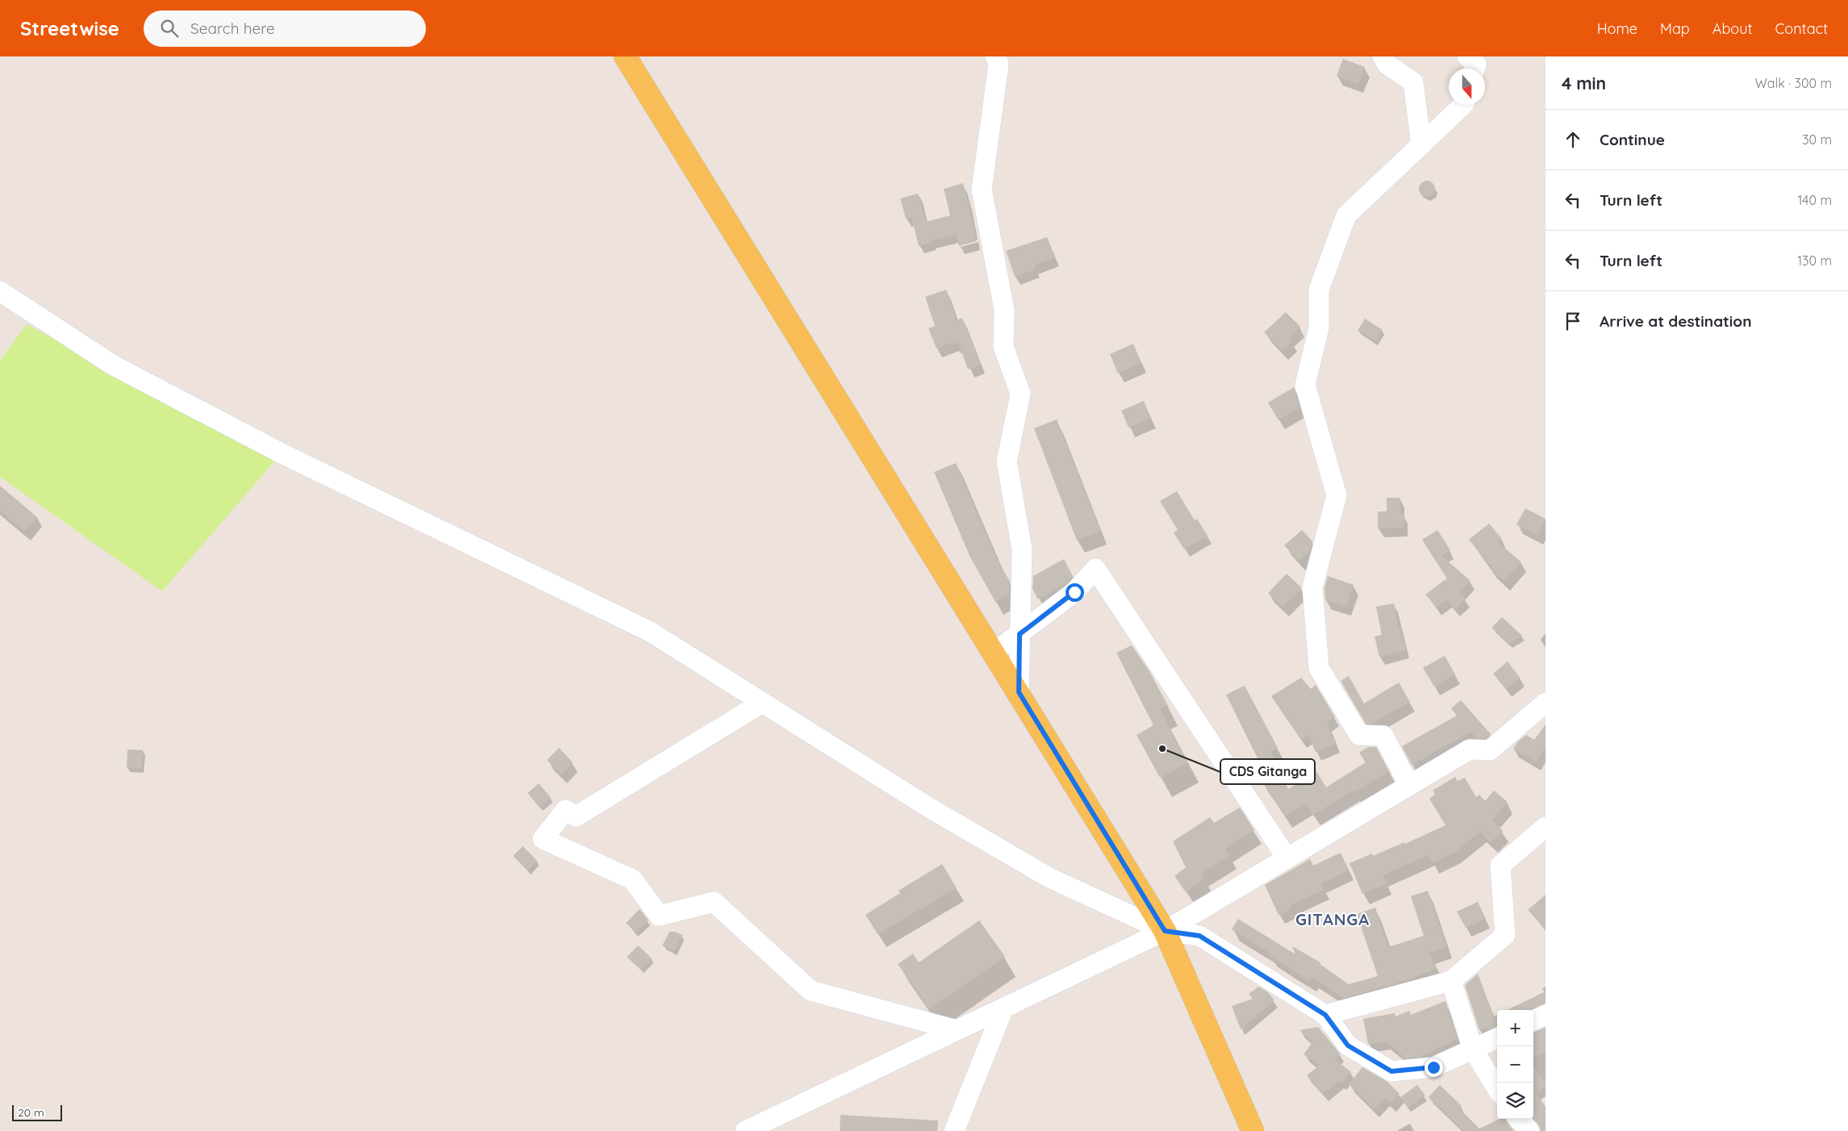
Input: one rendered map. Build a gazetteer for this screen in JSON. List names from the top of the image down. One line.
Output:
{"districts":["GITANGA"],"places":["CDS Gitanga"],"scale_bar":"20 m","north":"bottom","page":{"header":"Streetwise","search":"Search here","nav":["Home","Map","About","Contact"],"heading":["4 min","Walk · 300 m"],"list":[["Continue","30 m"],["Turn left","140 m"],["Turn left","130 m"],"Arrive at destination"],"map_buttons":["+","−"],"scale":"20 m"}}
